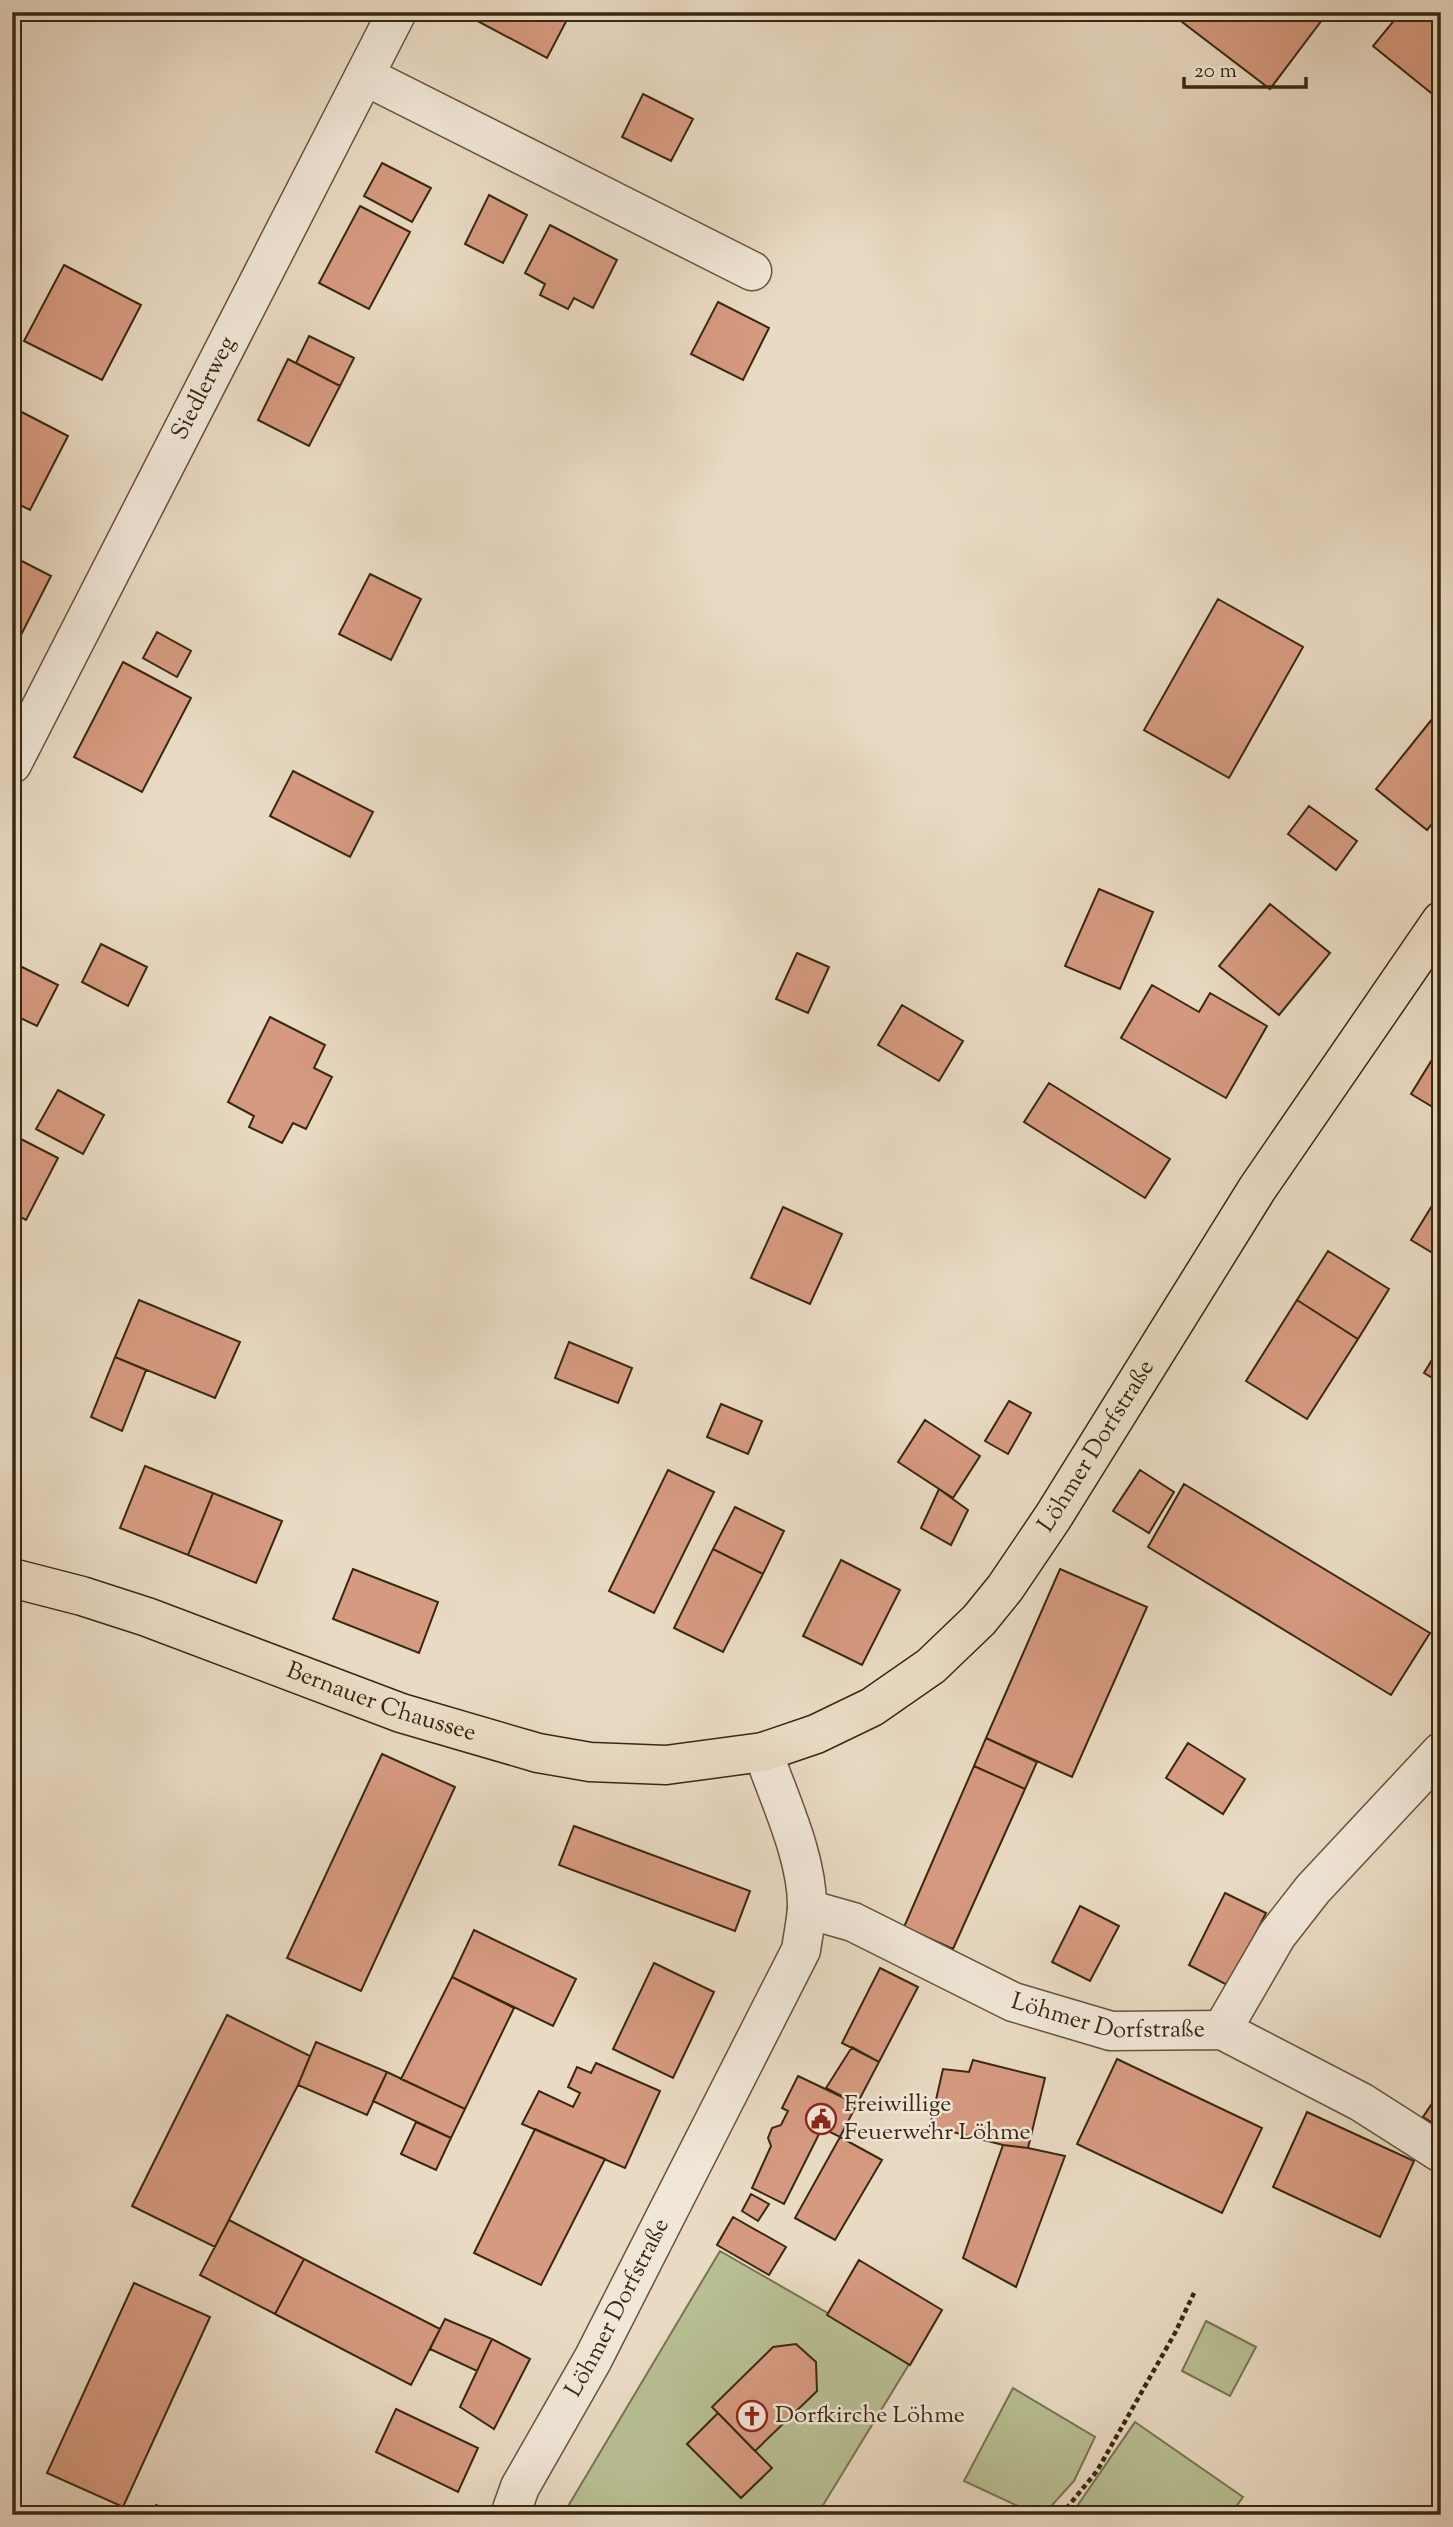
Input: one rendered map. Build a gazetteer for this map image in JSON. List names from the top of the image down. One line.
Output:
{"streets":{"main road":["Löhmer Dorfstraße","Bernauer Chaussee"],"street":["Siedlerweg"]},"crossings":[["Löhmer Dorfstraße","Bernauer Chaussee"]],"places":{"public building":["Freiwillige Feuerwehr Löhme"],"church":["Dorfkirche Löhme"]},"scale_bar":"20 m"}
